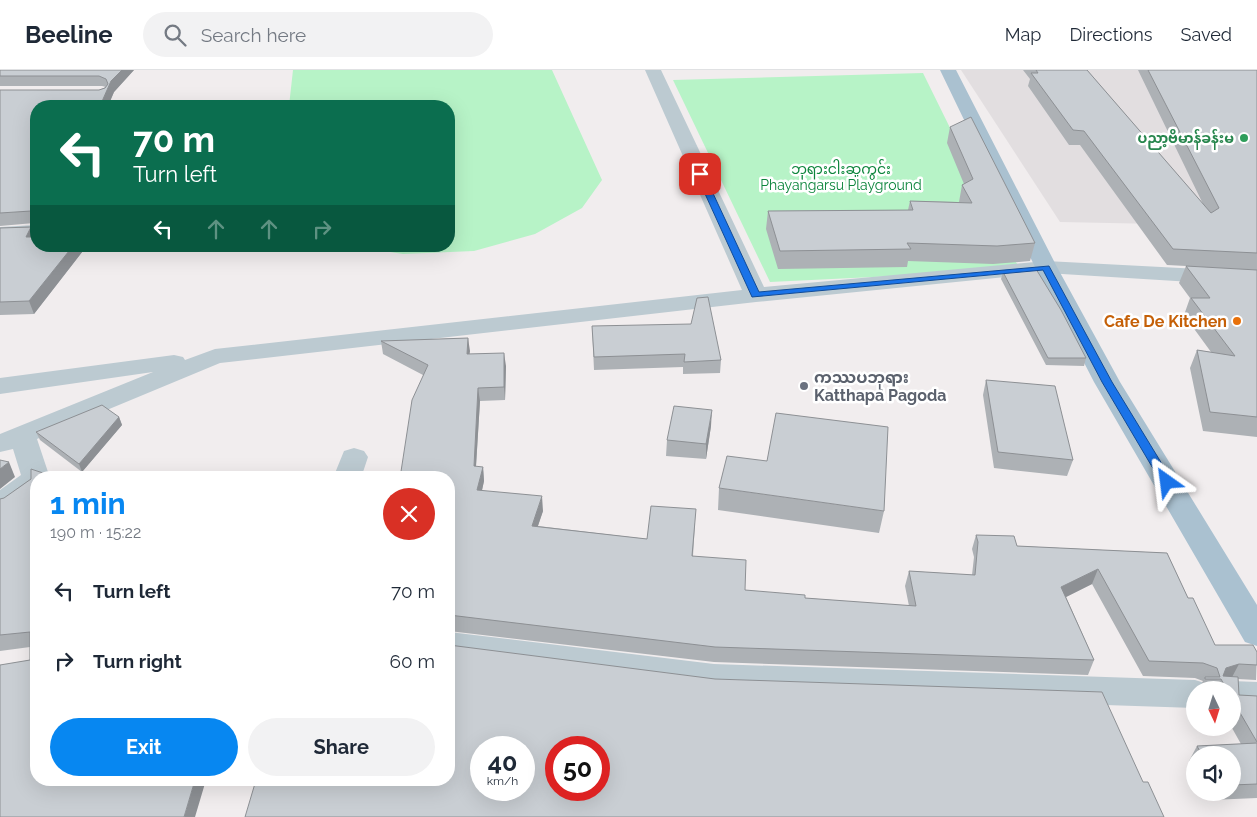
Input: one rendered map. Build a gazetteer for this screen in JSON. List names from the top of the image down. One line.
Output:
{"parks":["ဘုရားငါးဆူကွင်း Phayangarsu Playground"],"places":["ပညာ့ဗိမာန်ခန်းမ","Cafe De Kitchen","ကဿပဘုရား Katthapa Pagoda"],"north":"bottom","page":{"header":"Beeline","search":"Search here","nav":["Map","Directions","Saved"],"turn":["70 m","Turn left"],"heading":["1 min","190 m · 15:22"],"list":[{"name":"Turn left","value":"70 m"},{"name":"Turn right","value":"60 m"}],"buttons":["Exit","Share"],"speed":"40 km/h","limit":"50"}}
